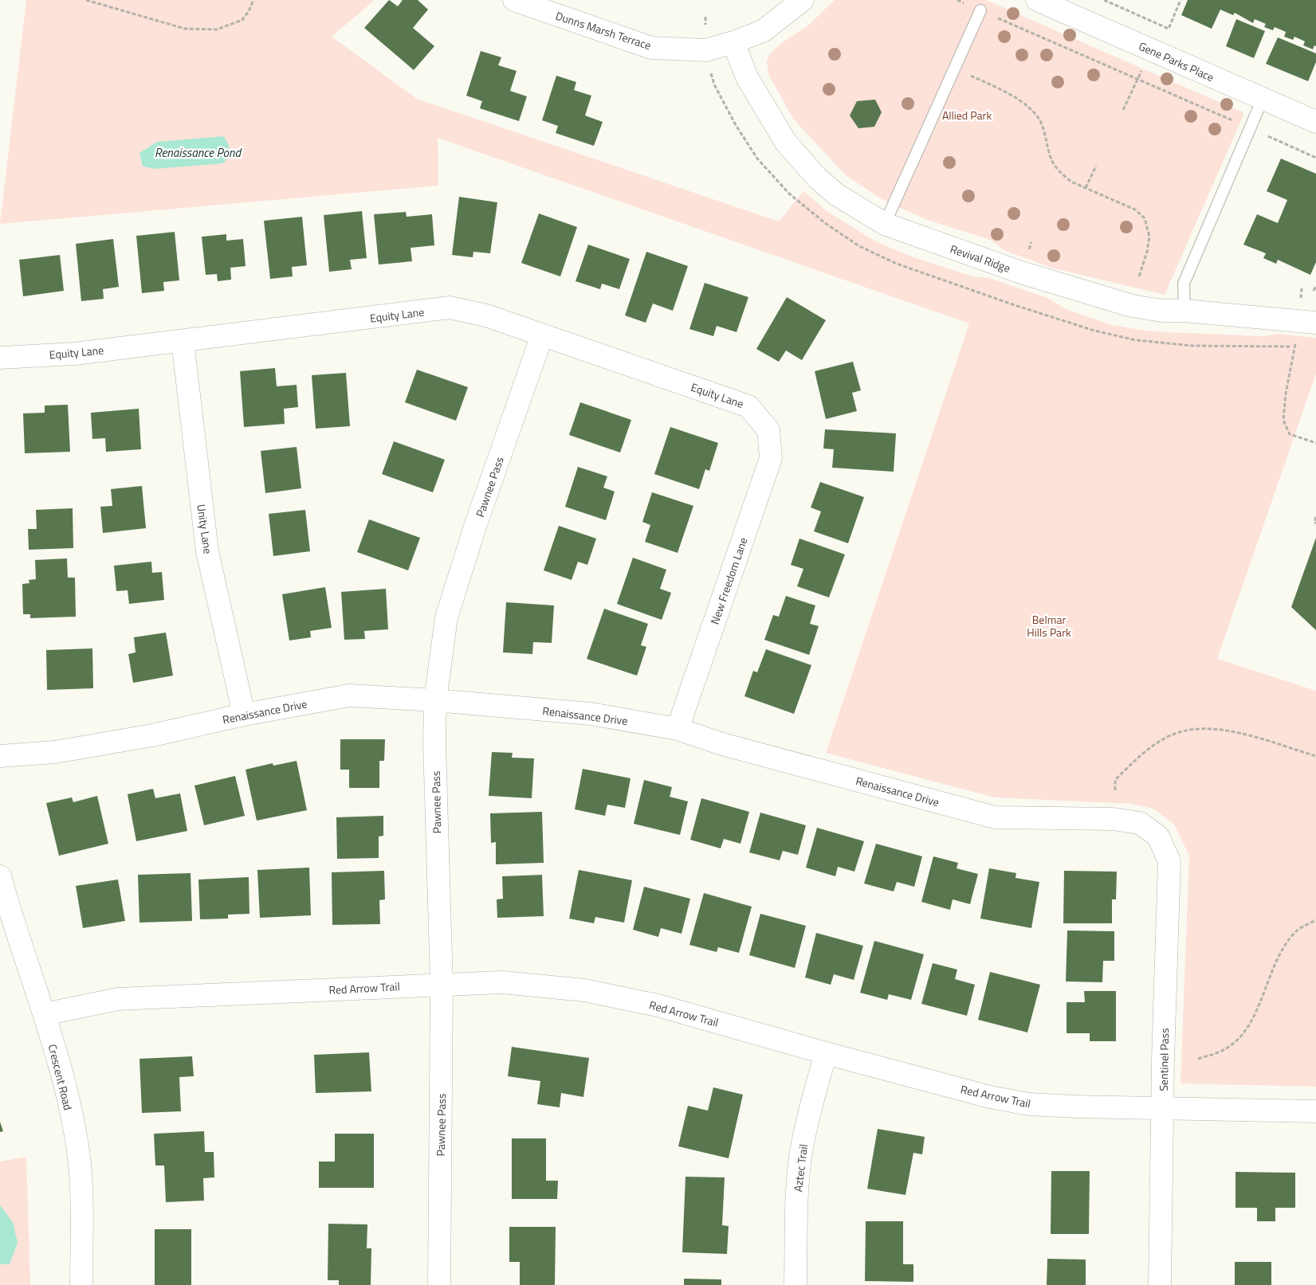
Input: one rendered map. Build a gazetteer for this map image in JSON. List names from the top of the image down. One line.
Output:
{"streets":{"street":["Dunns Marsh Terrace","Gene Parks Place","Revival Ridge","Equity Lane","Pawnee Pass","Unity Lane","New Freedom Lane","Renaissance Drive","Red Arrow Trail","Sentinel Pass","Crescent Road","Aztec Trail"]},"crossings":[["Dunns Marsh Terrace","Revival Ridge"],["Equity Lane","Pawnee Pass"],["Equity Lane","Unity Lane"],["Equity Lane","New Freedom Lane"],["Pawnee Pass","Renaissance Drive"],["Pawnee Pass","Red Arrow Trail"],["Unity Lane","Renaissance Drive"],["New Freedom Lane","Renaissance Drive"],["Renaissance Drive","Sentinel Pass"],["Red Arrow Trail","Sentinel Pass"],["Red Arrow Trail","Crescent Road"],["Red Arrow Trail","Aztec Trail"]],"water":["Renaissance Pond"],"parks":["Allied Park","Belmar Hills Park"]}
